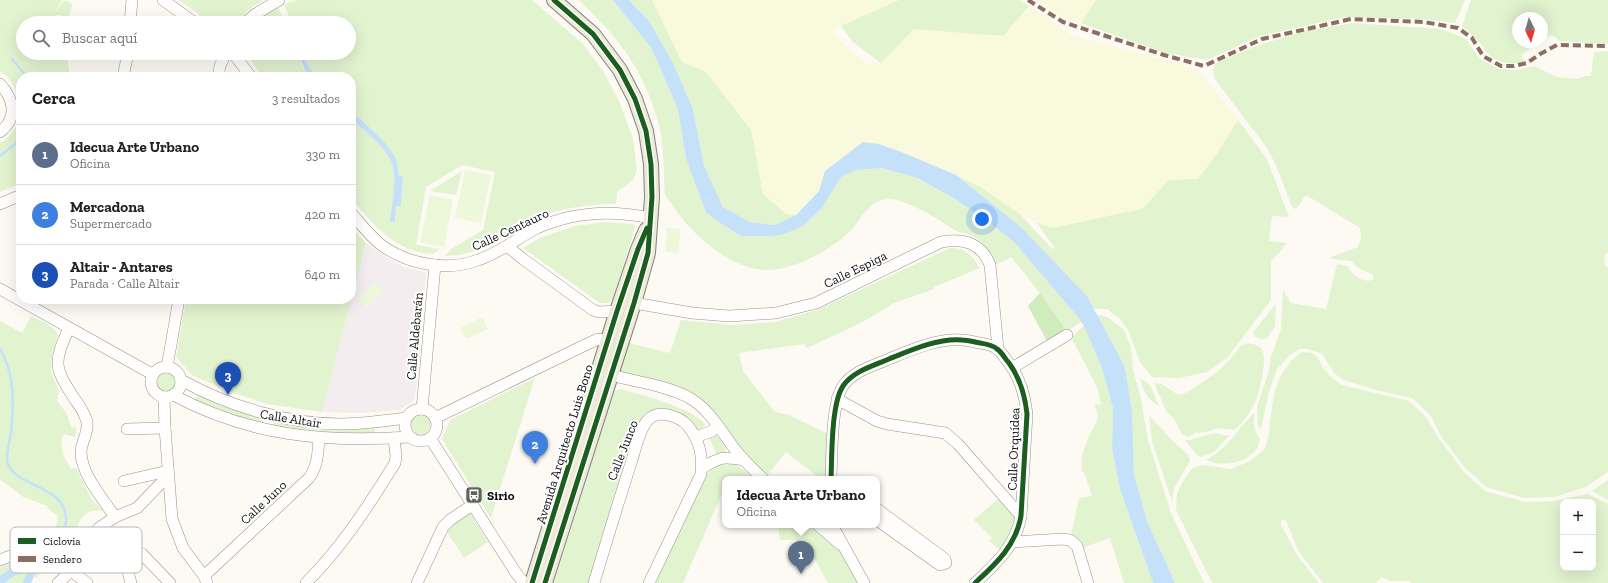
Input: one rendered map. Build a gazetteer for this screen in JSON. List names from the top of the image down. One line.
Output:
{"streets":{"main road":["Avenida Arquitecto Luis Bono"],"street":["Calle Centauro","Calle Espiga","Calle Aldebarán","Calle Altair","Calle Orquídea","Calle Junco","Calle Juno"]},"crossings":[["Calle Centauro","Calle Aldebarán"],["Calle Centauro","Avenida Arquitecto Luis Bono"],["Calle Espiga","Avenida Arquitecto Luis Bono"],["Calle Espiga","Calle Orquídea"],["Calle Aldebarán","Calle Altair"],["Calle Altair","Calle Juno"]],"places":{"bus stop":["Sirio"]},"legend":["Ciclovía","Sendero"],"north":"bottom","page":{"search":"Buscar aquí","heading":["Cerca","3 resultados"],"list":[{"mark":"1","name":"Idecua Arte Urbano","note":"Oficina","value":"330 m"},{"mark":"2","name":"Mercadona","note":"Supermercado","value":"420 m"},{"mark":"3","name":"Altair - Antares","note":"Parada · Calle Altair","value":"640 m"}],"pins":["3","2","1"],"popup":["Idecua Arte Urbano","Oficina"],"map_buttons":["+","−"]}}
